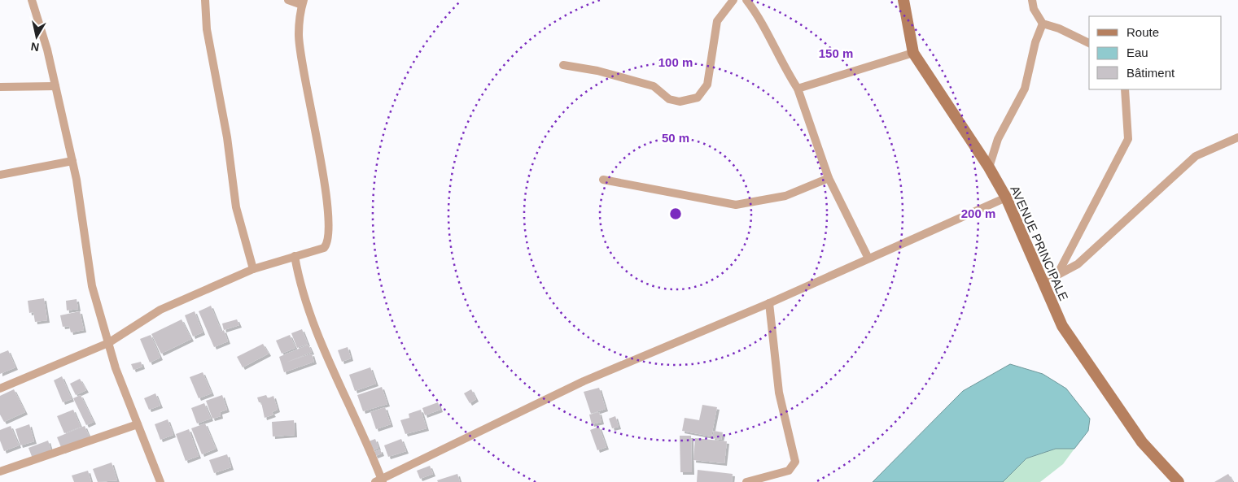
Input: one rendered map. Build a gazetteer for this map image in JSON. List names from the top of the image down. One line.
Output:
{"streets":{"street":["AVENUE PRINCIPALE"]},"legend":["Route","Eau","Bâtiment"],"north":"bottom","rings":["150 m","100 m","50 m","200 m"]}
